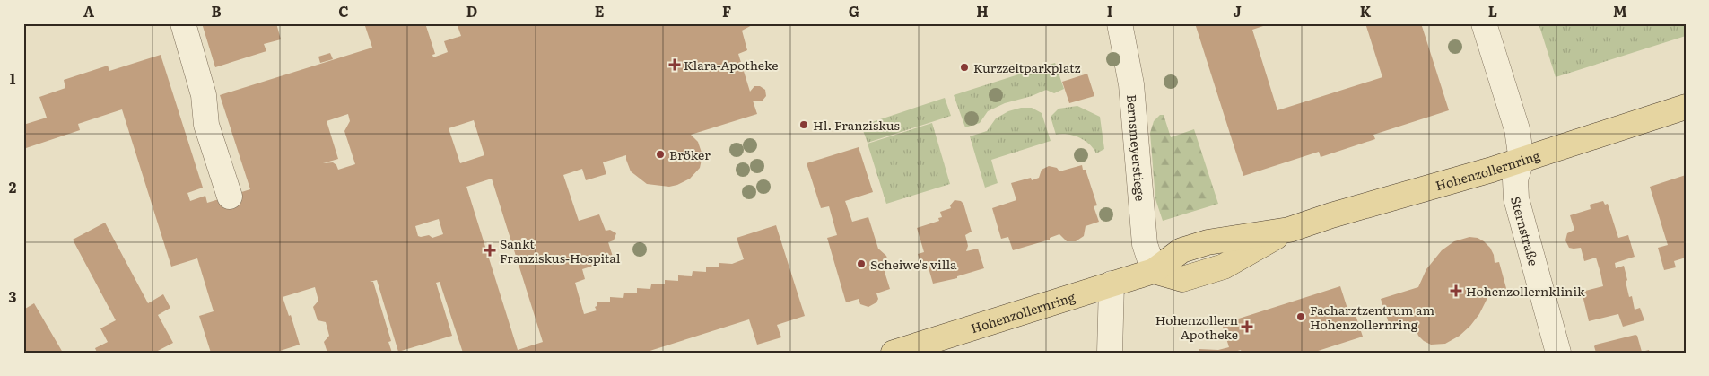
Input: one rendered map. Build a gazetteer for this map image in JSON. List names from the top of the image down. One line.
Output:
{"streets":{"main road":["Hohenzollernring"],"street":["Bernsmeyerstiege","Sternstraße"]},"crossings":[["Bernsmeyerstiege","Hohenzollernring"],["Hohenzollernring","Sternstraße"]],"places":{"health":["Klara-Apotheke","Sankt Franziskus-Hospital","Hohenzollernklinik","Hohenzollern Apotheke"],"other":["Kurzzeitparkplatz","Hl. Franziskus","Bröker","Scheiwe's villa","Facharztzentrum am Hohenzollernring"]},"grid":{"columns":["A","B","C","D","E","F","G","H","I","J","K","L","M"],"rows":["1","2","3"]}}
